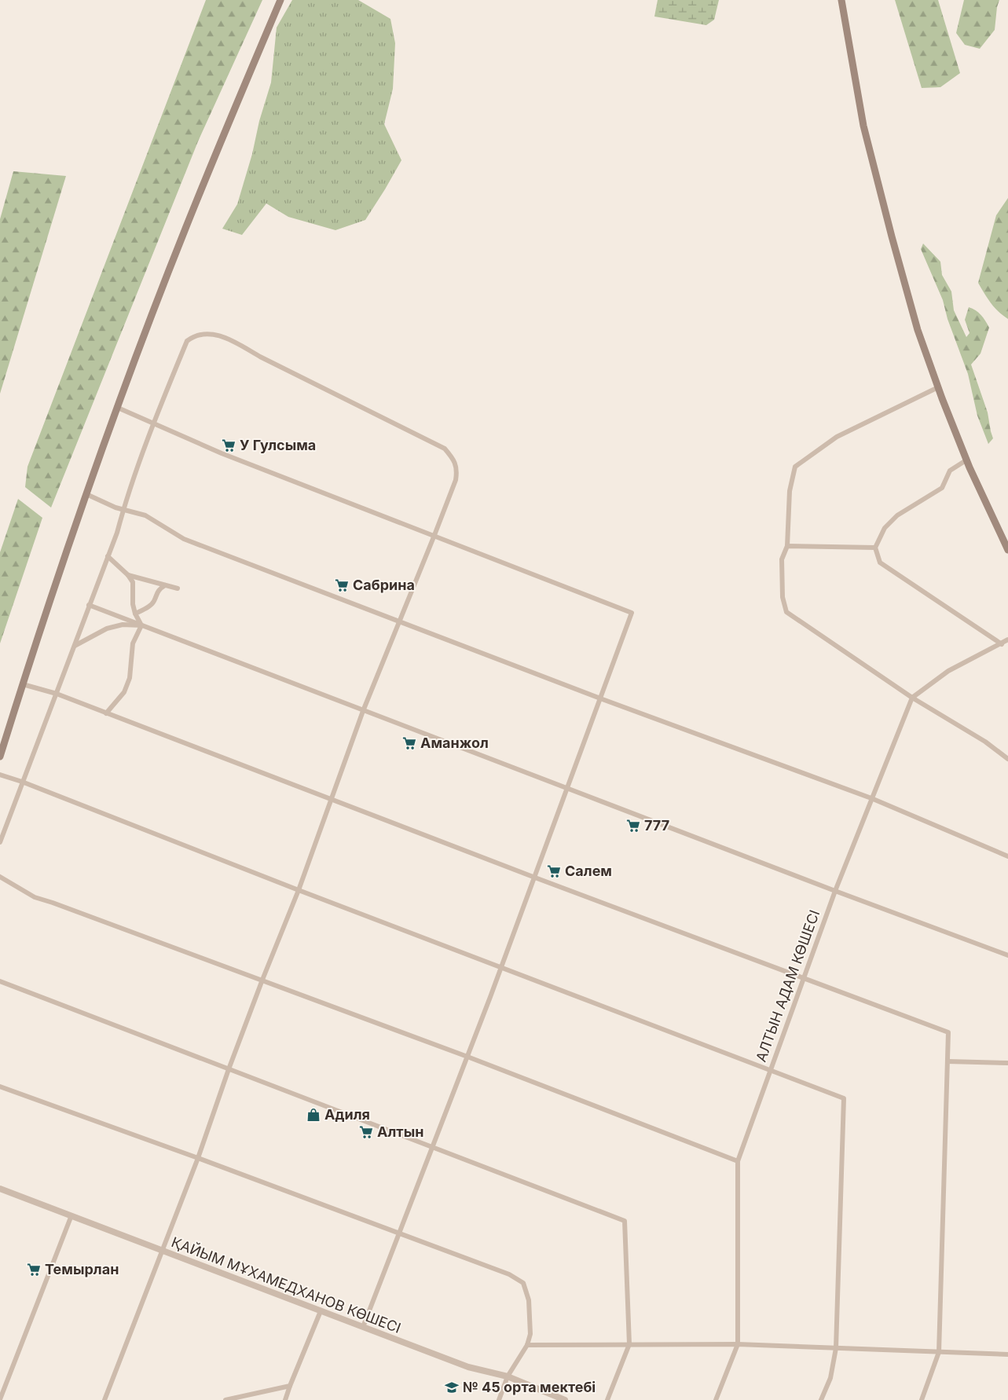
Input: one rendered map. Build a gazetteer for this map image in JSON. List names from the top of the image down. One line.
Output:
{"streets":{"street":["АЛТЫН АДАМ КӨШЕСІ","ҚАЙЫМ МҰХАМЕДХАНОВ КӨШЕСІ"]},"places":{"supermarket":["У Гулсыма","Сабрина","Аманжол","777","Салем","Алтын","Темырлан"],"shop":["Адиля"],"school or university":["№ 45 орта мектебі"]}}
